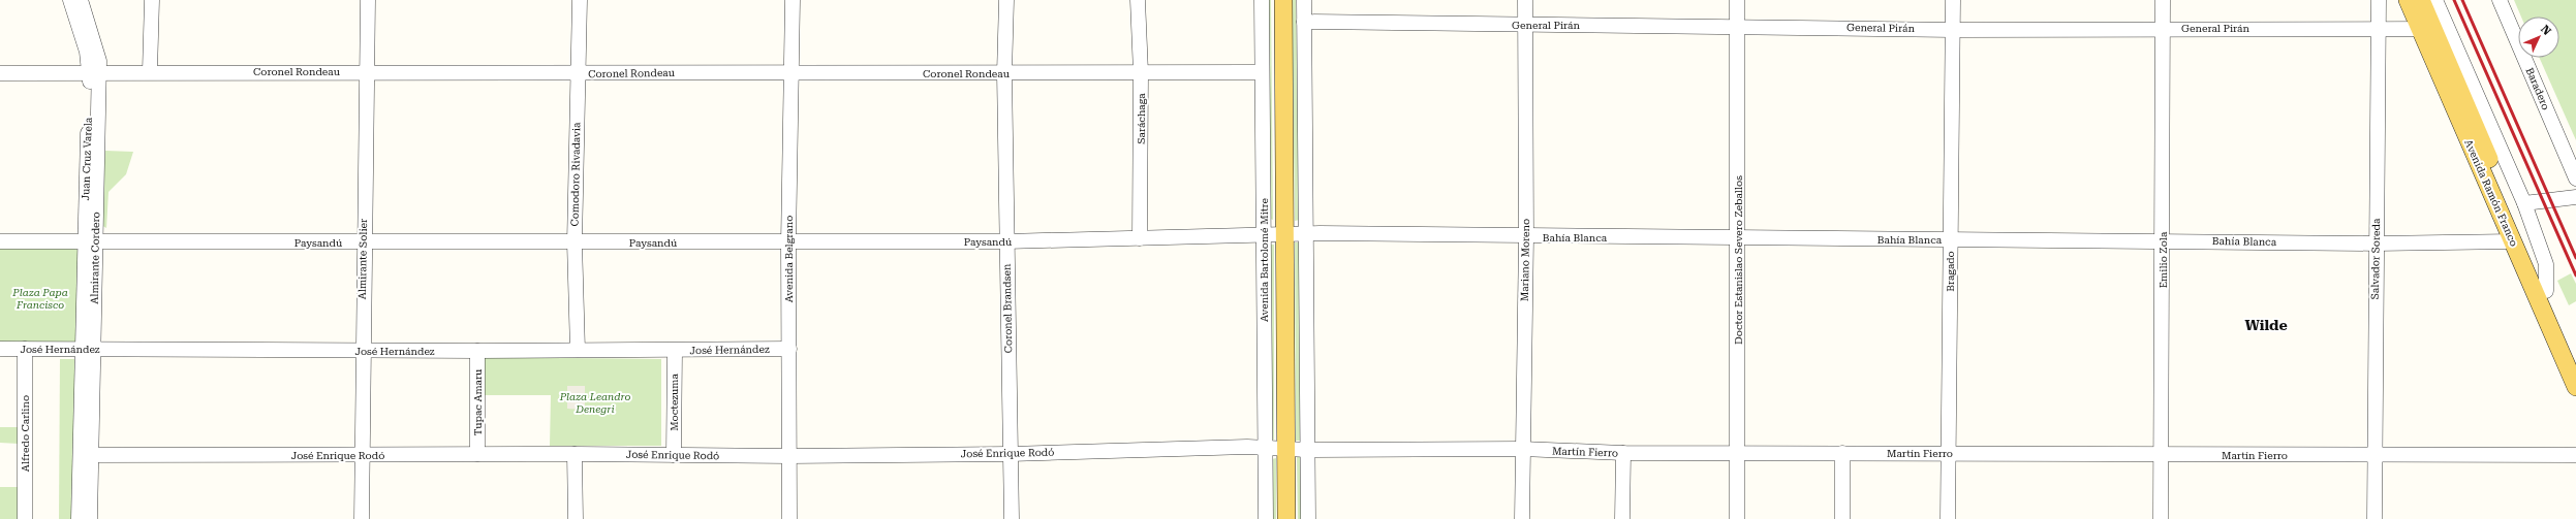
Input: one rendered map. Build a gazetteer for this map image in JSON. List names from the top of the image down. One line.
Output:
{"streets":{"main road":["Avenida Ramón Franco","Avenida Bartolomé Mitre"],"street":["General Pirán","Coronel Rondeau","Baradero","Saráchaga","Comodoro Rivadavia","Bahía Blanca","Paysandú","Almirante Cordero","Almirante Solier","Avenida Belgrano","Salvador Soreda","Mariano Moreno","Doctor Estanislao Severo Zeballos","Emilio Zola","Bragado","Coronel Brandsen","José Hernández","Tupac Amaru","Moctezuma","Alfredo Carlino","Martín Fierro","José Enrique Rodó"]},"crossings":[["General Pirán","Avenida Ramón Franco"],["General Pirán","Salvador Soreda"],["General Pirán","Mariano Moreno"],["General Pirán","Doctor Estanislao Severo Zeballos"],["General Pirán","Emilio Zola"],["General Pirán","Bragado"],["Coronel Rondeau","Saráchaga"],["Coronel Rondeau","Comodoro Rivadavia"],["Coronel Rondeau","Almirante Cordero"],["Coronel Rondeau","Almirante Solier"],["Coronel Rondeau","Avenida Belgrano"],["Coronel Rondeau","Avenida Bartolomé Mitre"],["Coronel Rondeau","Coronel Brandsen"],["Saráchaga","Paysandú"],["Comodoro Rivadavia","Paysandú"],["Comodoro Rivadavia","José Hernández"],["Avenida Ramón Franco","Bahía Blanca"],["Bahía Blanca","Paysandú"],["Bahía Blanca","Salvador Soreda"],["Bahía Blanca","Mariano Moreno"],["Bahía Blanca","Doctor Estanislao Severo Zeballos"],["Bahía Blanca","Emilio Zola"],["Bahía Blanca","Bragado"],["Paysandú","Almirante Cordero"],["Paysandú","Almirante Solier"],["Paysandú","Avenida Belgrano"],["Paysandú","Avenida Bartolomé Mitre"],["Paysandú","Coronel Brandsen"],["Almirante Cordero","José Hernández"],["Almirante Solier","José Hernández"],["Almirante Solier","José Enrique Rodó"],["Avenida Belgrano","José Hernández"],["Avenida Belgrano","José Enrique Rodó"],["Salvador Soreda","Martín Fierro"],["Avenida Bartolomé Mitre","Martín Fierro"],["Avenida Bartolomé Mitre","José Enrique Rodó"],["Mariano Moreno","Martín Fierro"],["Doctor Estanislao Severo Zeballos","Martín Fierro"],["Emilio Zola","Martín Fierro"],["Bragado","Martín Fierro"],["Coronel Brandsen","José Enrique Rodó"],["José Hernández","Tupac Amaru"],["José Hernández","Moctezuma"],["José Hernández","Alfredo Carlino"],["Tupac Amaru","José Enrique Rodó"],["Moctezuma","José Enrique Rodó"],["Martín Fierro","José Enrique Rodó"]],"districts":["Wilde"],"parks":["Plaza Papa Francisco","Plaza Leandro Denegri"],"north":"top right"}
